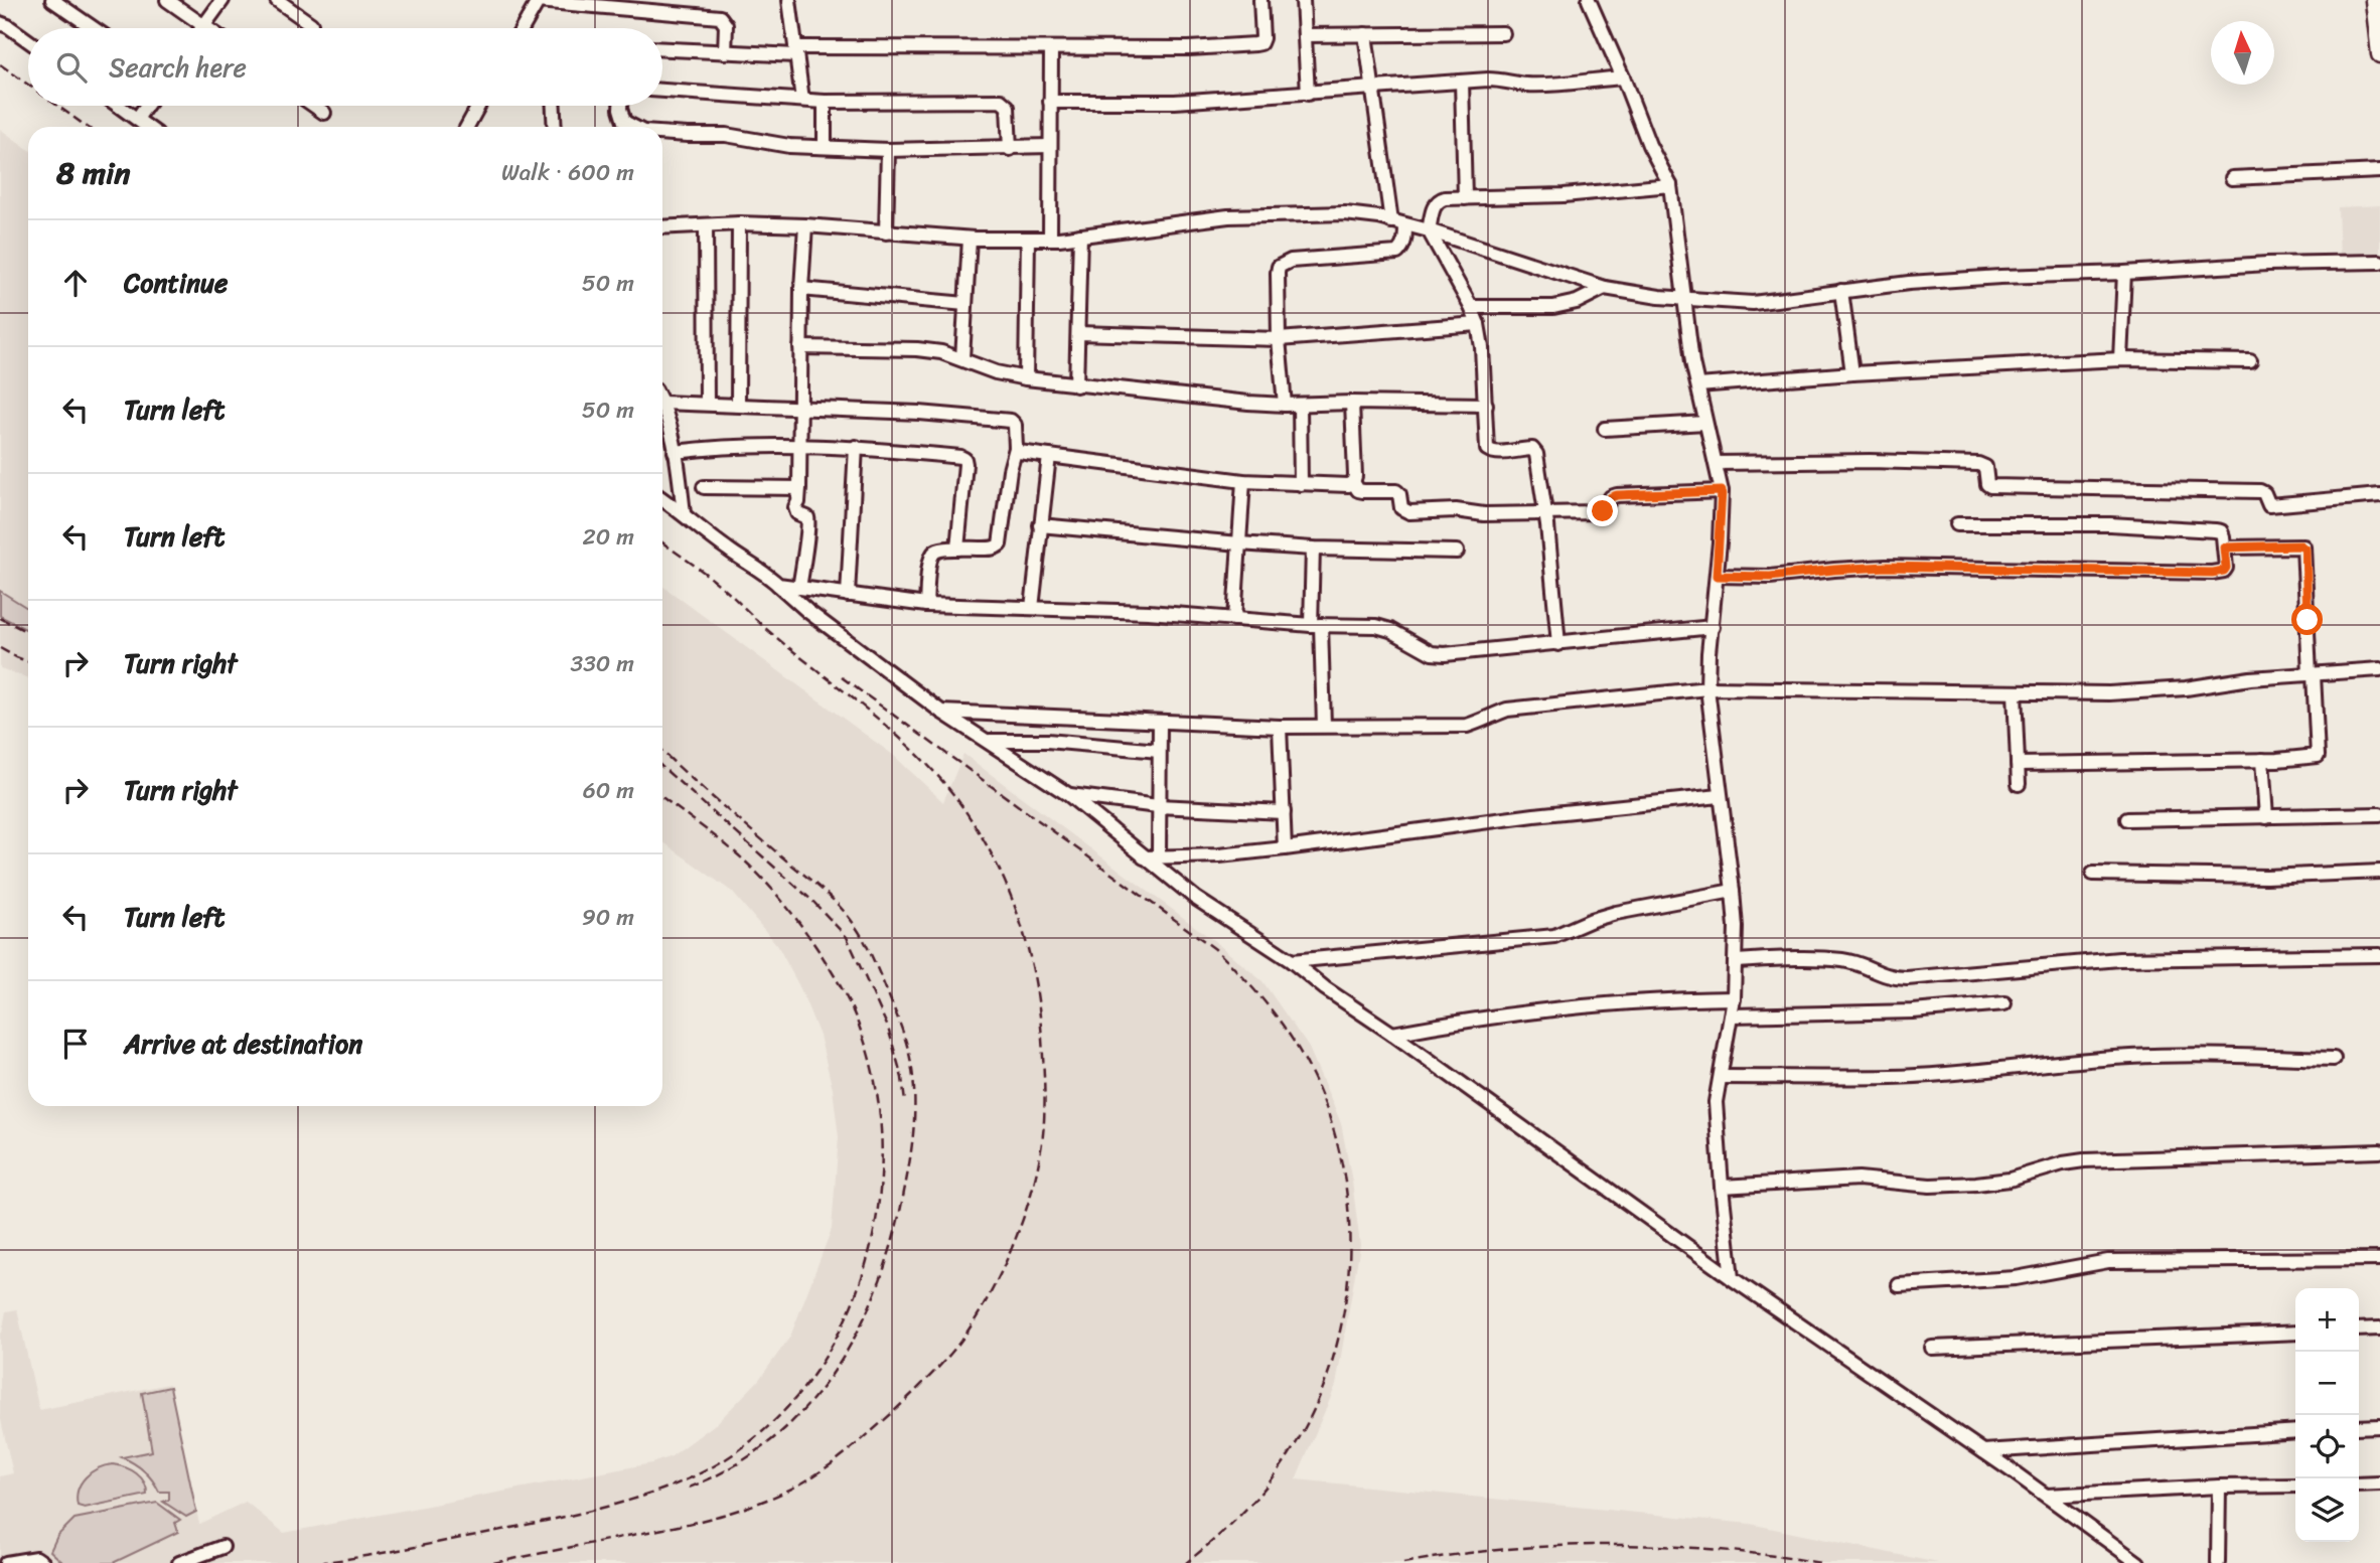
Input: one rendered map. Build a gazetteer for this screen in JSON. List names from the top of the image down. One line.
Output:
{"north":"top","page":{"search":"Search here","heading":["8 min","Walk · 600 m"],"list":[["Continue","50 m"],["Turn left","50 m"],["Turn left","20 m"],["Turn right","330 m"],["Turn right","60 m"],["Turn left","90 m"],"Arrive at destination"],"map_buttons":["+","−"]}}
